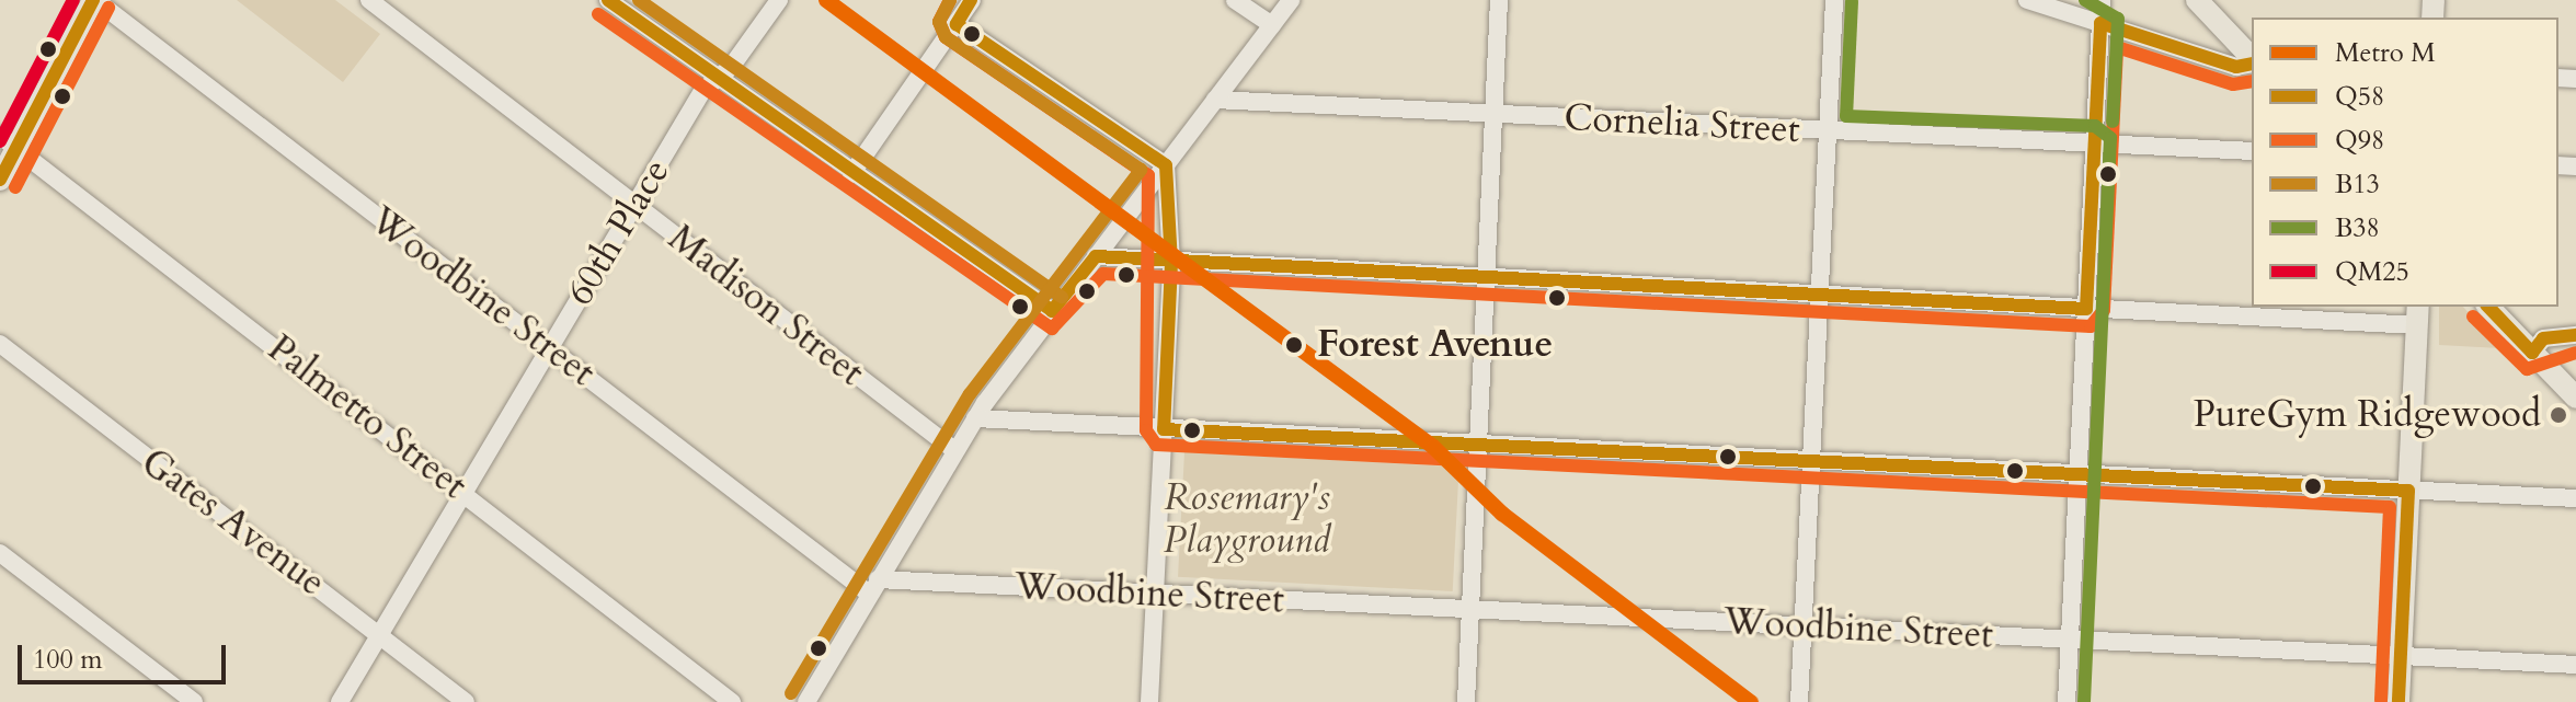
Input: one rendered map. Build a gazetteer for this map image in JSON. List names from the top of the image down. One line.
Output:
{"streets":{"street":["Cornelia Street","60th Place","Woodbine Street","Madison Street","Palmetto Street","Gates Avenue"]},"crossings":[["60th Place","Woodbine Street"],["60th Place","Madison Street"],["60th Place","Palmetto Street"],["60th Place","Gates Avenue"]],"parks":["Rosemary's Playground"],"places":["Forest Avenue","PureGym Ridgewood"],"lines":["metro line M","transit line Q58","transit line Q98","transit line B13","transit line B38","transit line QM25"],"legend":["Metro M","Q58","Q98","B13","B38","QM25"],"scale_bar":"100 m"}
